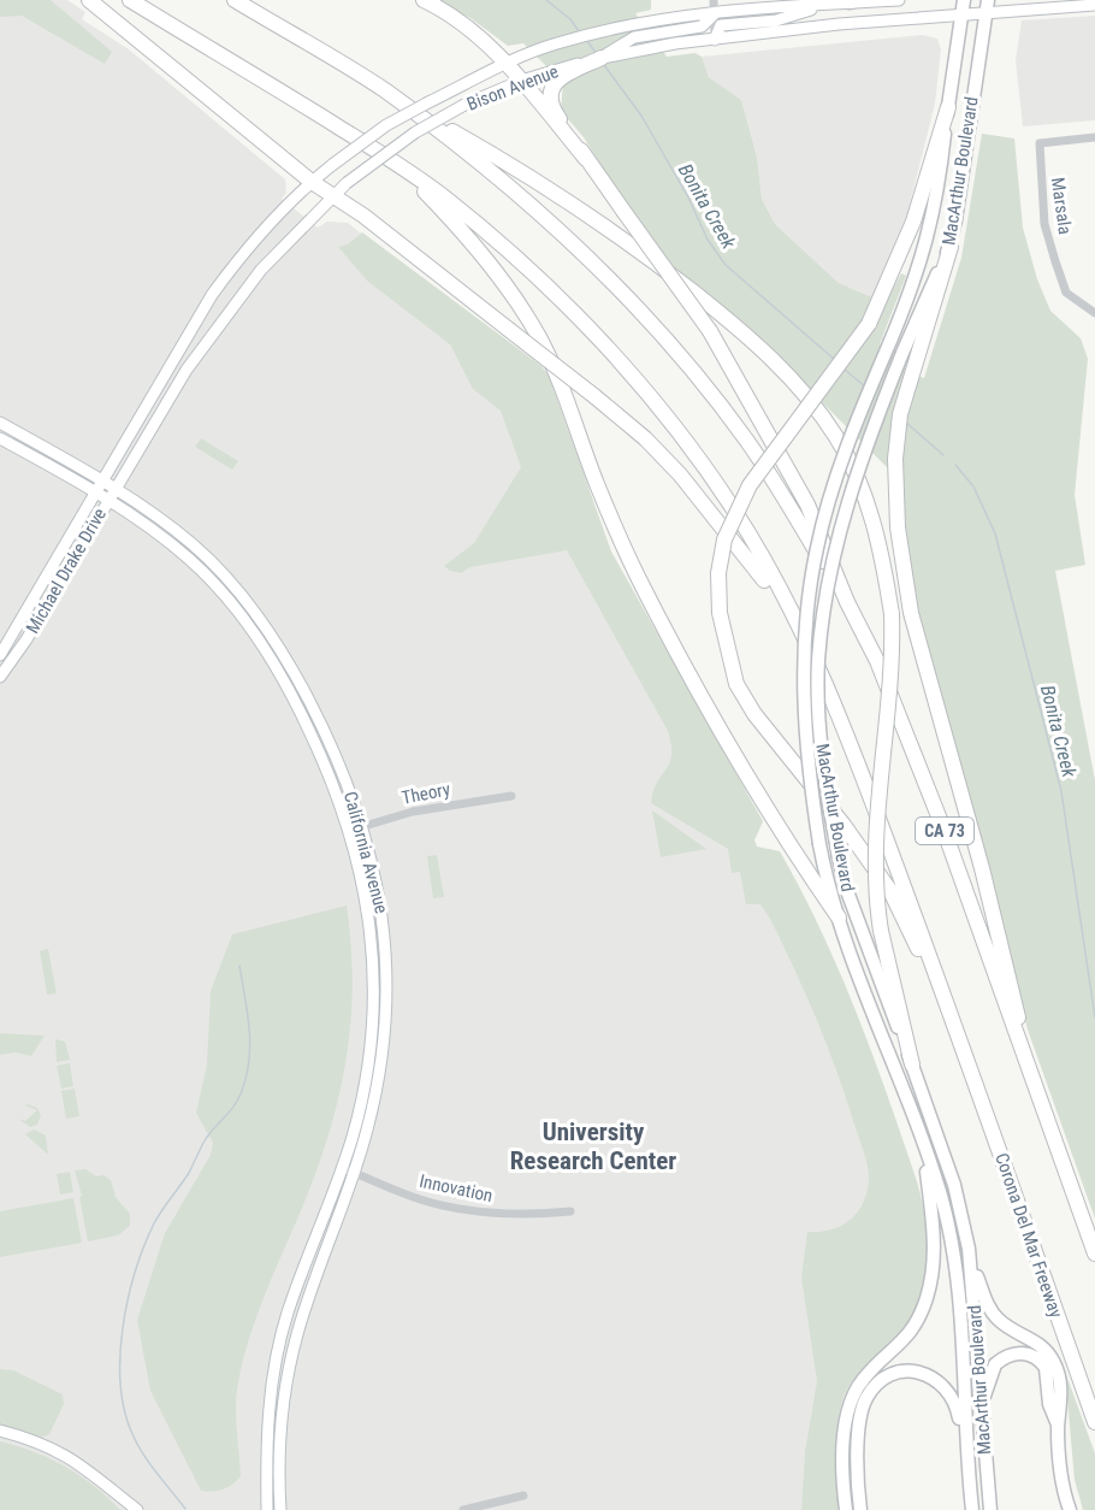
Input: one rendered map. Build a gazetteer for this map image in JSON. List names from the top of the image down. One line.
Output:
{"streets":{"highway":["CA 73","Corona Del Mar Freeway"],"main road":["Bison Avenue","MacArthur Boulevard","Michael Drake Drive","California Avenue"],"street":["Marsala","Theory","Innovation"]},"crossings":[["Bison Avenue","MacArthur Boulevard"],["Bison Avenue","Michael Drake Drive"],["Bison Avenue","California Avenue"],["Michael Drake Drive","California Avenue"],["Theory","California Avenue"],["CA 73","Corona Del Mar Freeway"],["California Avenue","Innovation"]],"districts":["University Research Center"],"water":["Bonita Creek"]}
